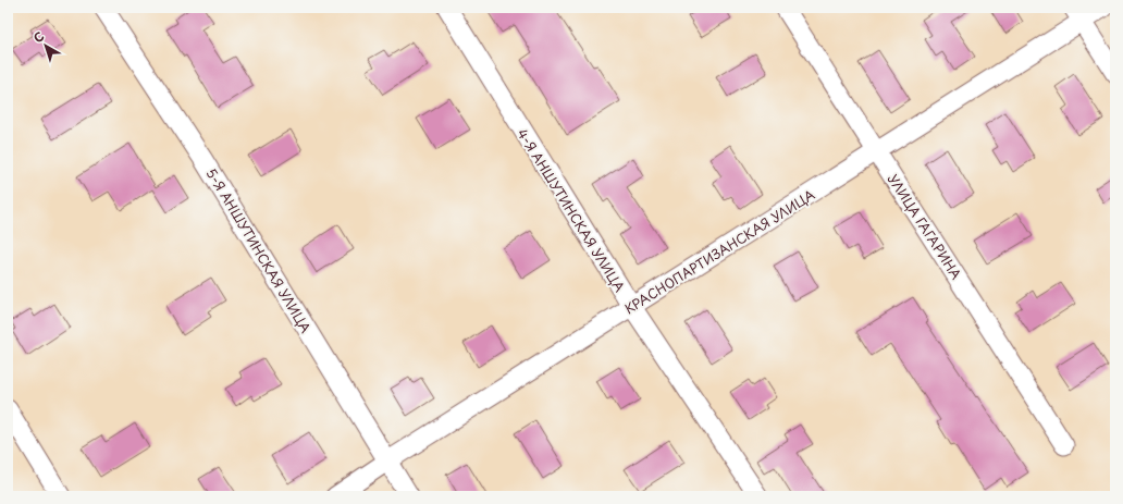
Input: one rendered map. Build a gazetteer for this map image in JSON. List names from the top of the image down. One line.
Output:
{"streets":{"street":["4-Я АНШУТИНСКАЯ УЛИЦА","УЛИЦА ГАГАРИНА","5-Я АНШУТИНСКАЯ УЛИЦА","КРАСНОПАРТИЗАНСКАЯ УЛИЦА"]},"crossings":[["4-Я АНШУТИНСКАЯ УЛИЦА","КРАСНОПАРТИЗАНСКАЯ УЛИЦА"],["УЛИЦА ГАГАРИНА","КРАСНОПАРТИЗАНСКАЯ УЛИЦА"],["5-Я АНШУТИНСКАЯ УЛИЦА","КРАСНОПАРТИЗАНСКАЯ УЛИЦА"]],"north":"top left"}
